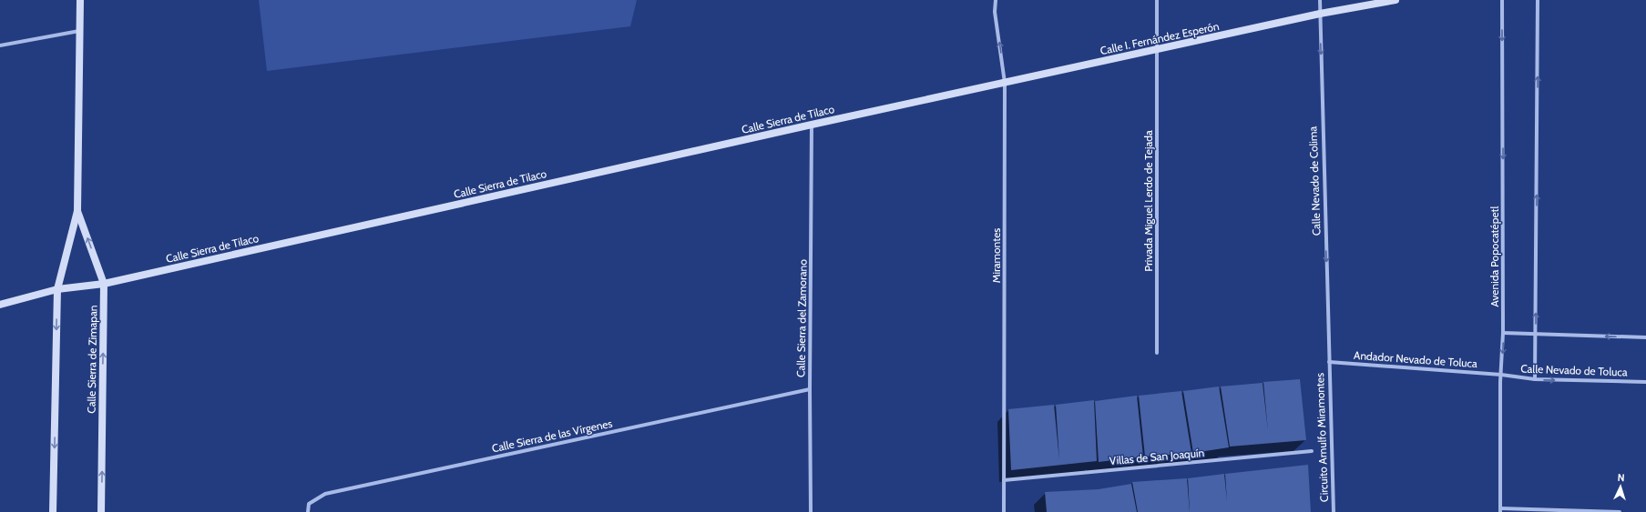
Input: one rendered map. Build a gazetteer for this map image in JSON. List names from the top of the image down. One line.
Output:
{"streets":{"street":["Calle I. Fernández Esperón","Calle Sierra de Tilaco","Calle Nevado de Colima","Privada Miguel Lerdo de Tejada","Miramontes","Avenida Popocatépetl","Calle Sierra del Zamorano","Calle Sierra de Zimapan","Andador Nevado de Toluca","Calle Nevado de Toluca","Calle Sierra de las Vírgenes","Circuito Arnulfo Miramontes","Villas de San Joaquín"]},"crossings":[["Calle I. Fernández Esperón","Calle Sierra de Tilaco"],["Calle I. Fernández Esperón","Calle Nevado de Colima"],["Calle I. Fernández Esperón","Privada Miguel Lerdo de Tejada"],["Calle I. Fernández Esperón","Miramontes"],["Calle Sierra de Tilaco","Miramontes"],["Calle Sierra de Tilaco","Calle Sierra del Zamorano"],["Calle Sierra de Tilaco","Calle Sierra de Zimapan"],["Calle Nevado de Colima","Andador Nevado de Toluca"],["Calle Nevado de Colima","Circuito Arnulfo Miramontes"],["Miramontes","Villas de San Joaquín"],["Avenida Popocatépetl","Andador Nevado de Toluca"],["Avenida Popocatépetl","Calle Nevado de Toluca"],["Calle Sierra del Zamorano","Calle Sierra de las Vírgenes"],["Andador Nevado de Toluca","Calle Nevado de Toluca"],["Andador Nevado de Toluca","Circuito Arnulfo Miramontes"]],"one_way":["Calle Nevado de Colima","Avenida Popocatépetl","Calle Nevado de Toluca"],"north":"top"}
